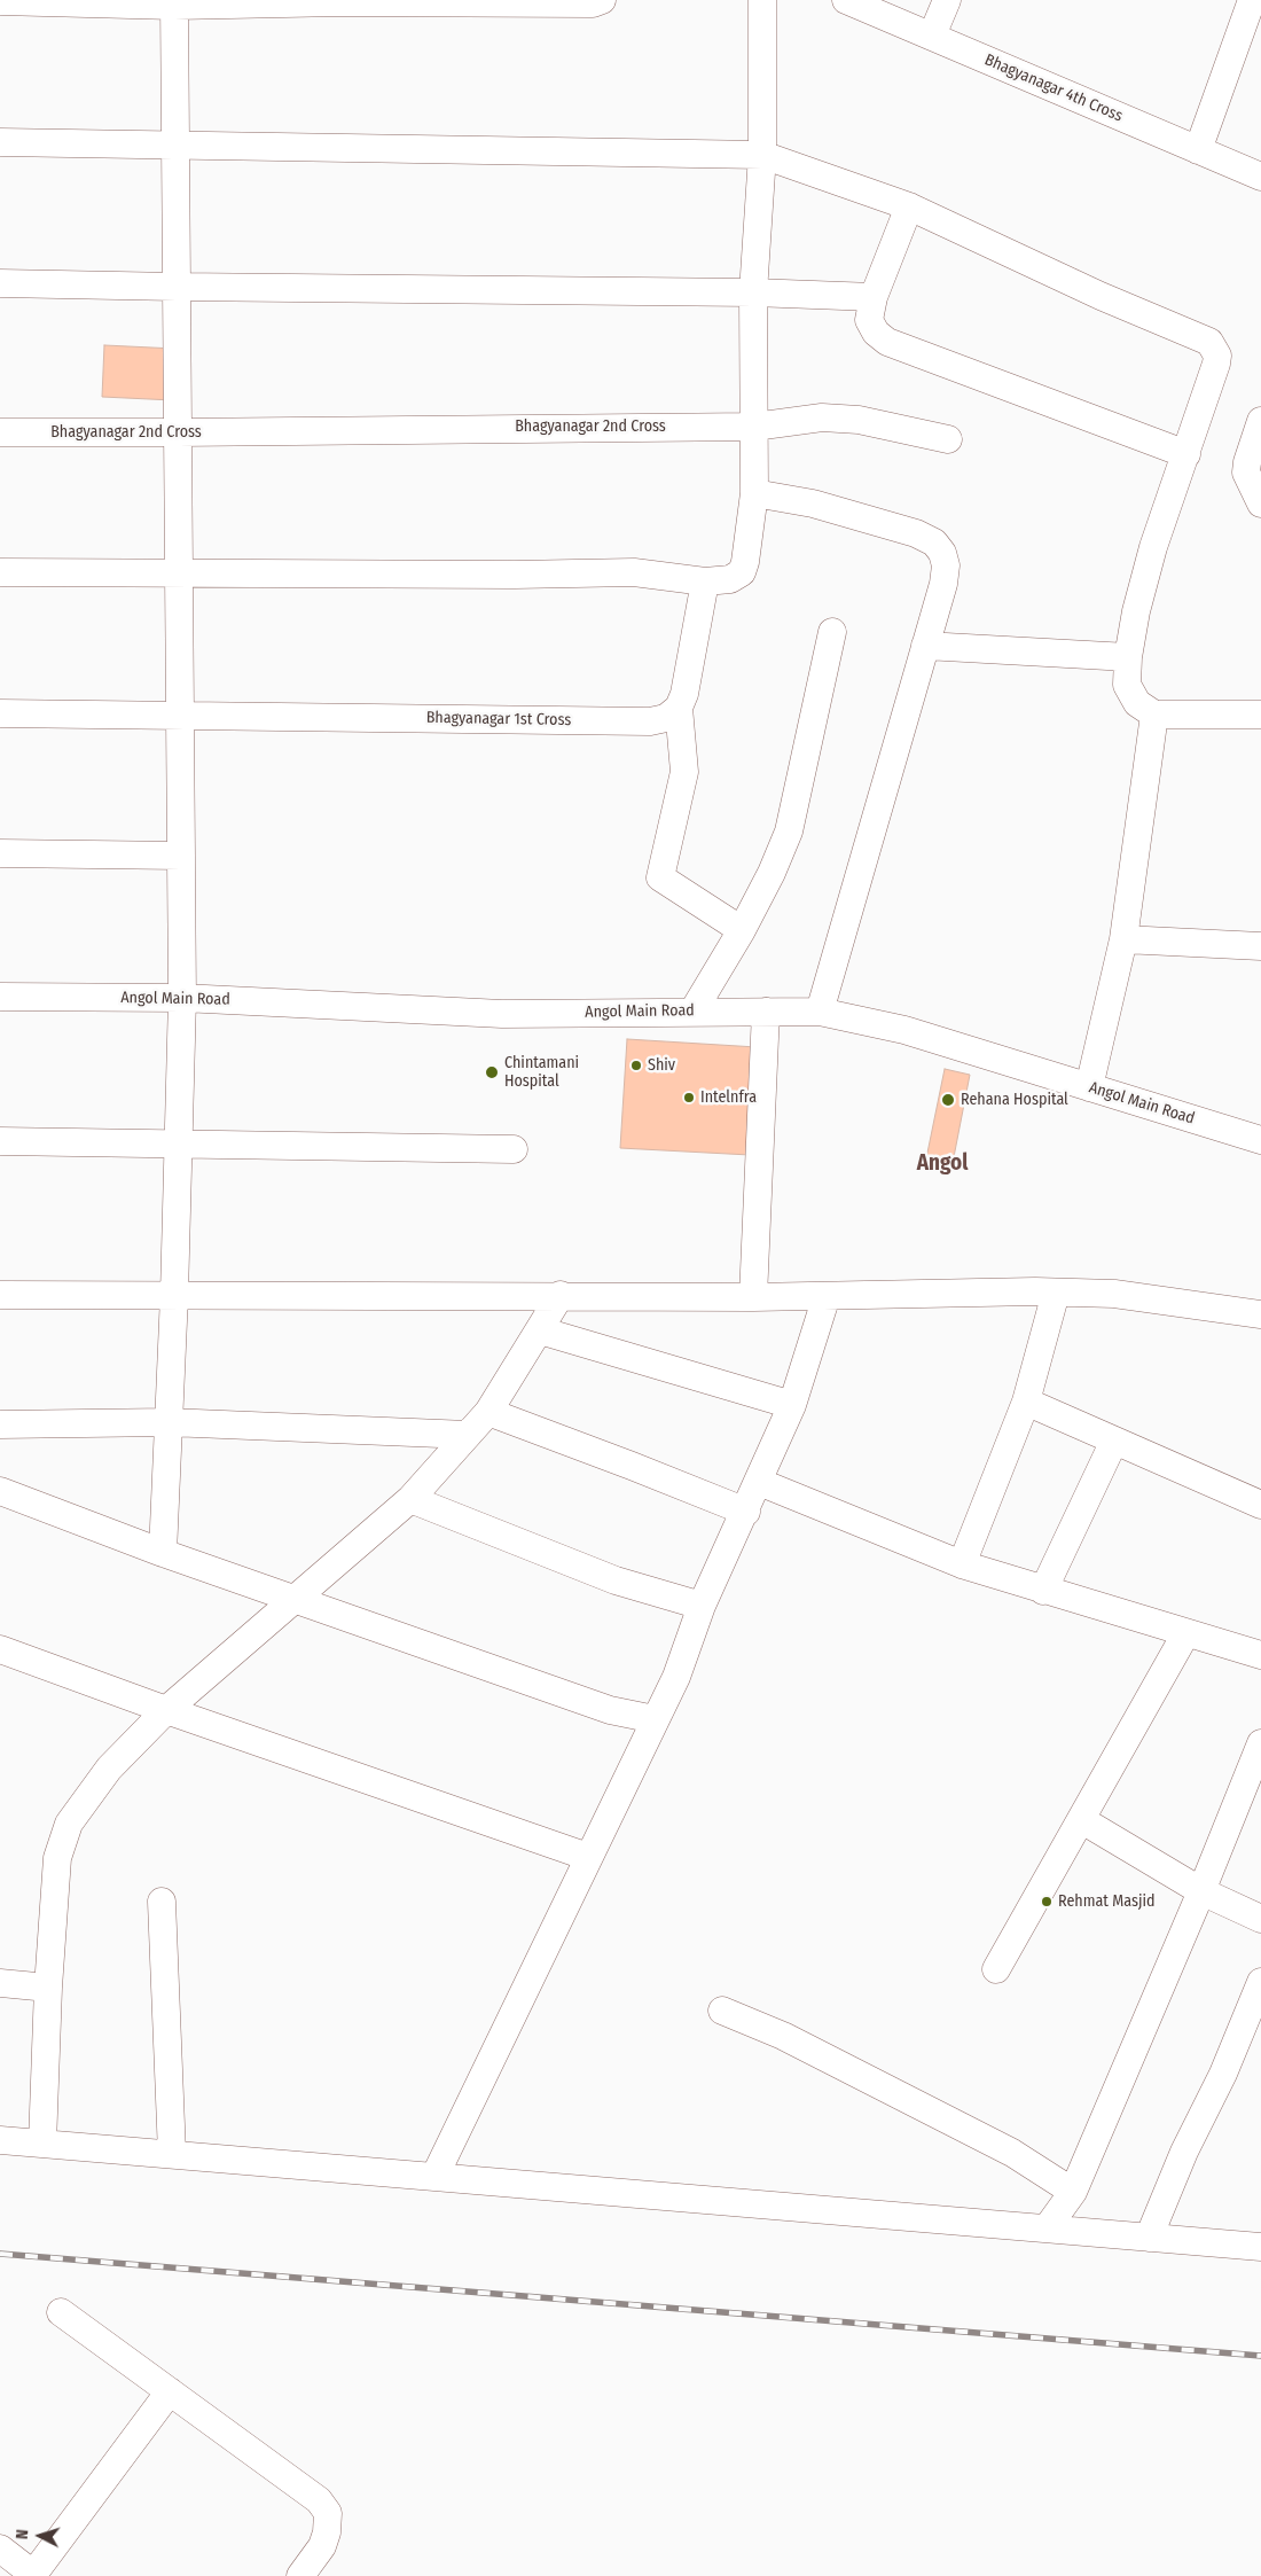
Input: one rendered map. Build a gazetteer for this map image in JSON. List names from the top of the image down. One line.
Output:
{"streets":{"street":["Bhagyanagar 4th Cross","Bhagyanagar 2nd Cross","Bhagyanagar 1st Cross","Angol Main Road"]},"districts":["Angol"],"places":["Shiv","Chintamani Hospital","Intelnfra","Rehana Hospital","Rehmat Masjid"],"north":"left"}
